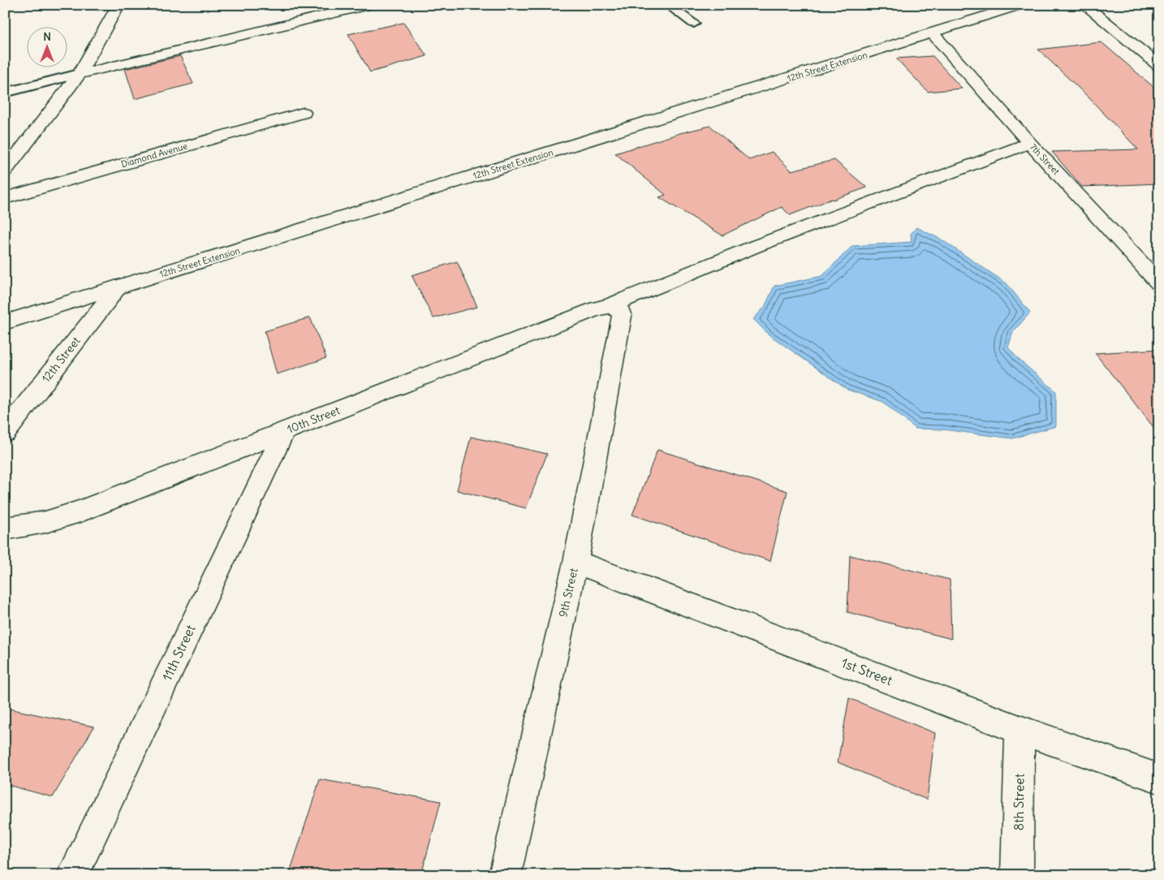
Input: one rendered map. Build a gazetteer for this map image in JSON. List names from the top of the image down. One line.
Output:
{"streets":{"street":["12th Street Extension","Diamond Avenue","7th Street","12th Street","10th Street","9th Street","11th Street","1st Street","8th Street"]},"crossings":[["12th Street Extension","7th Street"],["12th Street Extension","12th Street"],["7th Street","10th Street"],["10th Street","9th Street"],["10th Street","11th Street"],["9th Street","1st Street"],["1st Street","8th Street"]],"north":"top"}
